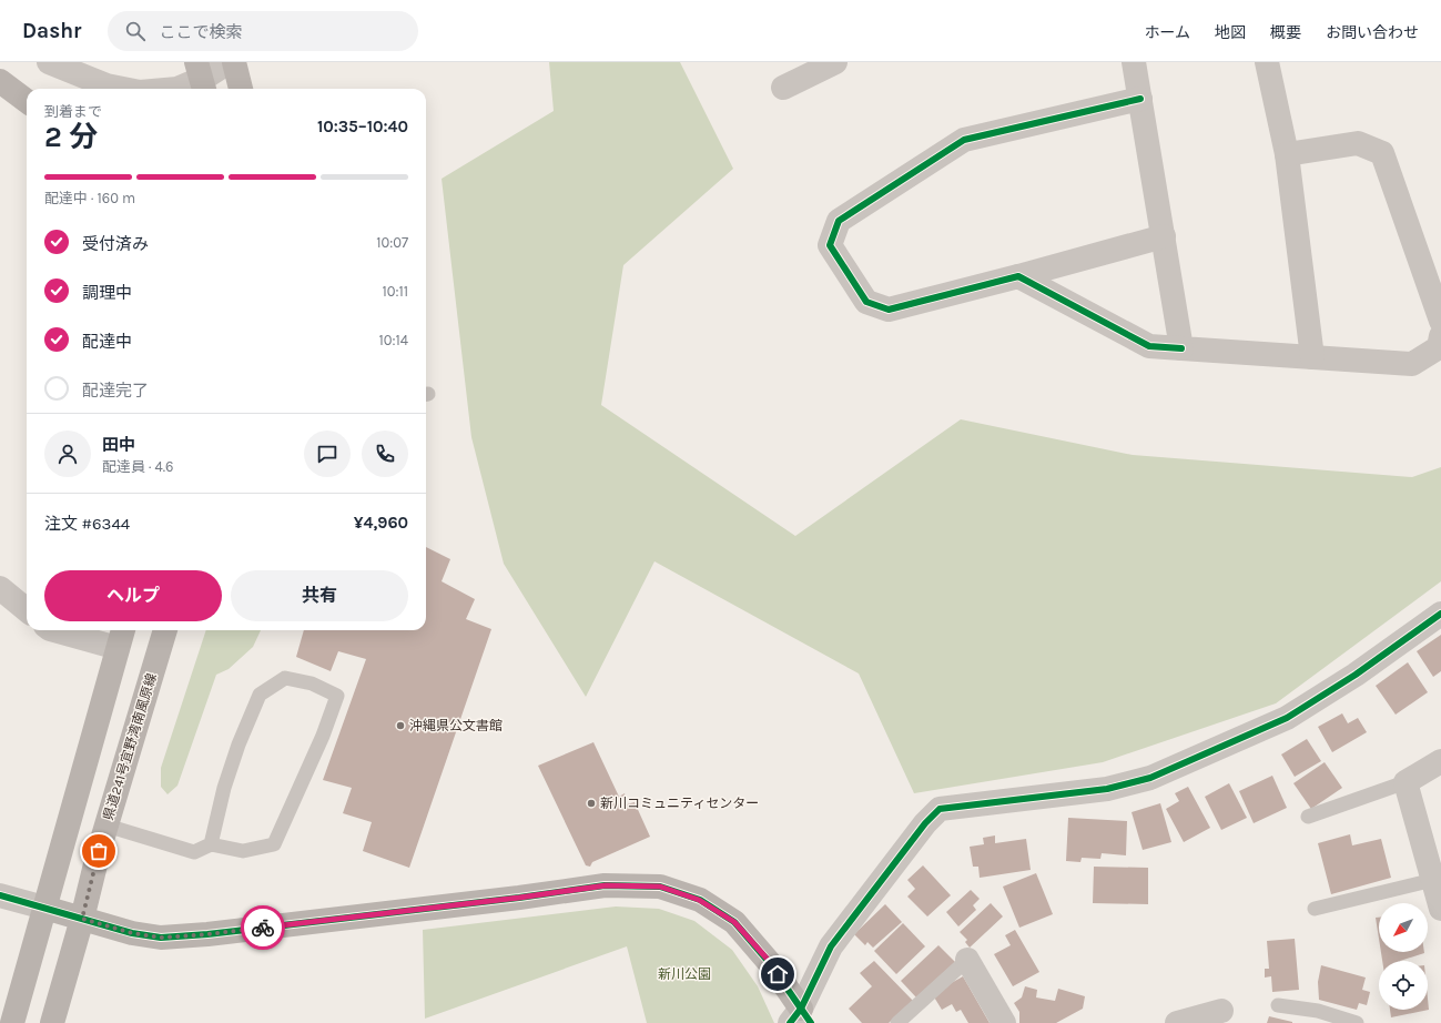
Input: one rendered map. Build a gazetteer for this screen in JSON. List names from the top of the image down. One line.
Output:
{"streets":{"main road":["県道241号宜野湾南風原線"]},"parks":["新川公園"],"places":["沖縄県公文書館","新川コミュニティセンター"],"north":"bottom left","page":{"header":"Dashr","search":"ここで検索","nav":["ホーム","地図","概要","お問い合わせ"],"heading":["2 分","到着まで","10:35–10:40"],"panel":["田中","配達員 · 4.6","注文 #6344","¥4,960"],"bar":"配達中 · 160 m","list":[["受付済み","10:07"],["調理中","10:11"],["配達中","10:14"],"配達完了"],"buttons":["ヘルプ","共有"]}}
